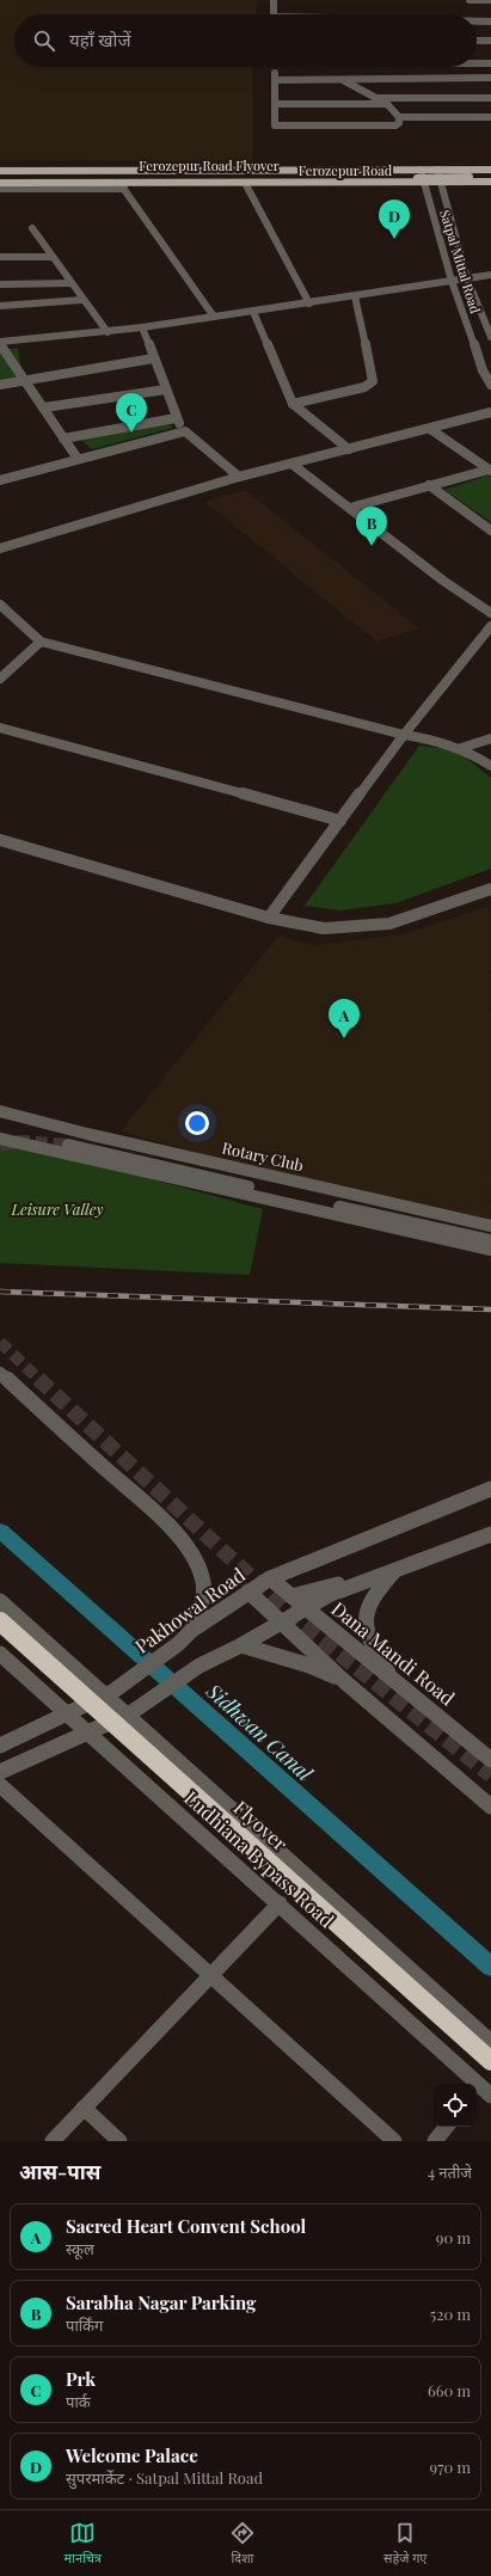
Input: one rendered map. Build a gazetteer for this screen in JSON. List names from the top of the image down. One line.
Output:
{"streets":{"highway":["Flyover"],"main road":["Ferozepur Road Flyover","Ferozepur Road"],"street":["Satpal Mittal Road","Rotary Club","Pakhowal Road","Dana Mandi Road","Ludhiana Bypass Road"]},"crossings":[["Ferozepur Road Flyover","Ferozepur Road"],["Ferozepur Road Flyover","Satpal Mittal Road"],["Ferozepur Road","Satpal Mittal Road"],["Pakhowal Road","Dana Mandi Road"],["Pakhowal Road","Ludhiana Bypass Road"]],"water":["Sidhwan Canal"],"parks":["Leisure Valley"],"page":{"search":"यहाँ खोजें","pins":["D","C","B","A"],"heading":["आस-पास","4 नतीजे"],"list":[{"mark":"A","name":"Sacred Heart Convent School","note":"स्कूल","value":"90 m"},{"mark":"B","name":"Sarabha Nagar Parking","note":"पार्किंग","value":"520 m"},{"mark":"C","name":"Prk","note":"पार्क","value":"660 m"},{"mark":"D","name":"Welcome Palace","note":"सुपरमार्केट · Satpal Mittal Road","value":"970 m"}],"nav":["मानचित्र","दिशा","सहेजे गए"]}}
